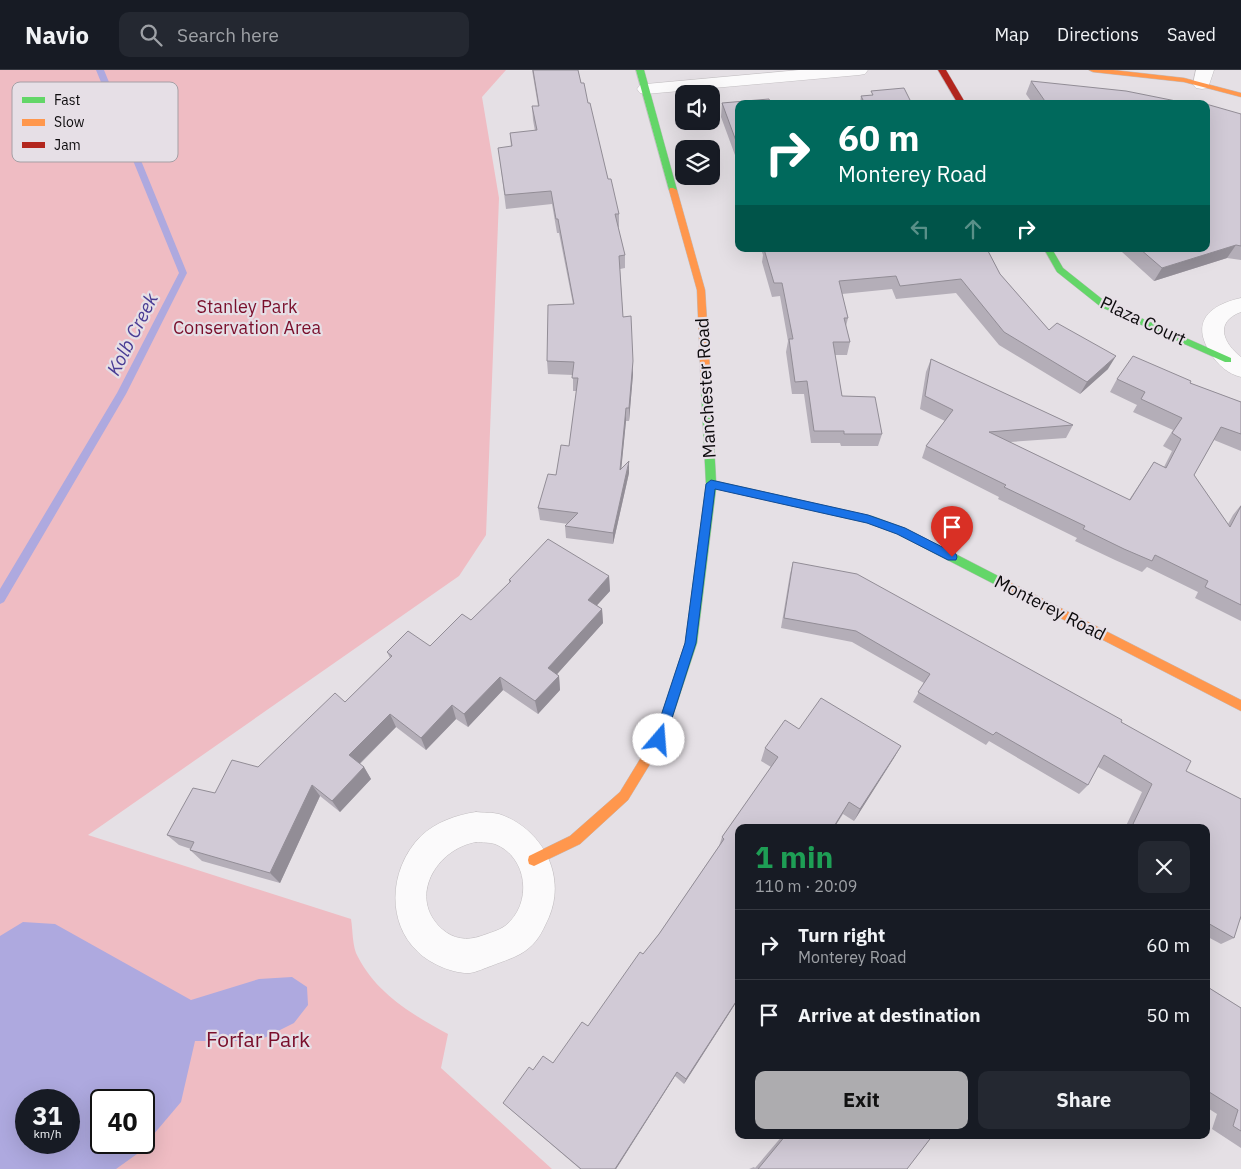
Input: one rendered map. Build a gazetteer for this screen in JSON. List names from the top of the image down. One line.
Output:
{"streets":{"street":["Plaza Court","Manchester Road","Monterey Road"]},"crossings":[["Manchester Road","Monterey Road"]],"water":["Kolb Creek"],"parks":["Stanley Park Conservation Area","Forfar Park"],"legend":["Fast","Slow","Jam"],"page":{"header":"Navio","search":"Search here","nav":["Map","Directions","Saved"],"turn":["60 m","Monterey Road"],"heading":["1 min","110 m · 20:09"],"list":[{"name":"Turn right","note":"Monterey Road","value":"60 m"},{"name":"Arrive at destination","value":"50 m"}],"buttons":["Exit","Share"],"speed":"31 km/h","limit":"40"}}
